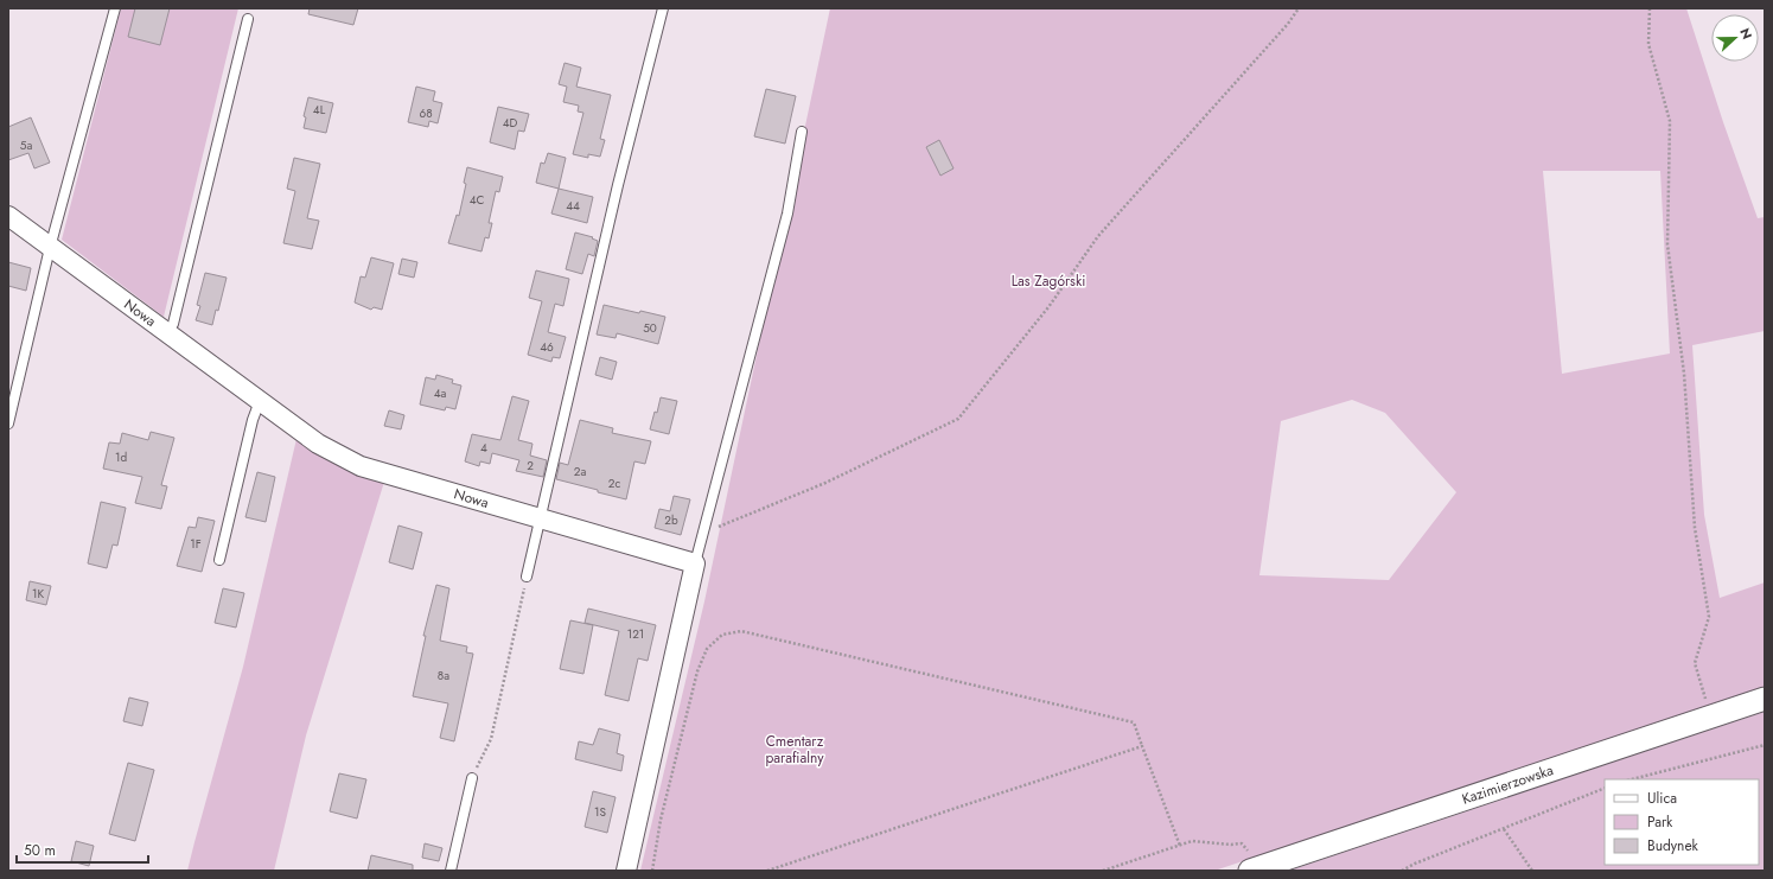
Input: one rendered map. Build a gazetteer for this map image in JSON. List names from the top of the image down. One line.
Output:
{"streets":{"street":["Nowa","Kazimierzowska"]},"parks":["Las Zagórski","Cmentarz parafialny"],"house_numbers":["4L","68","4D","5a","4C","44","50","46","4a","4","1d","2","2a","2c","2b","1F","1K","121","8a","1S"],"legend":["Ulica","Park","Budynek"],"scale_bar":"50 m","north":"right"}
